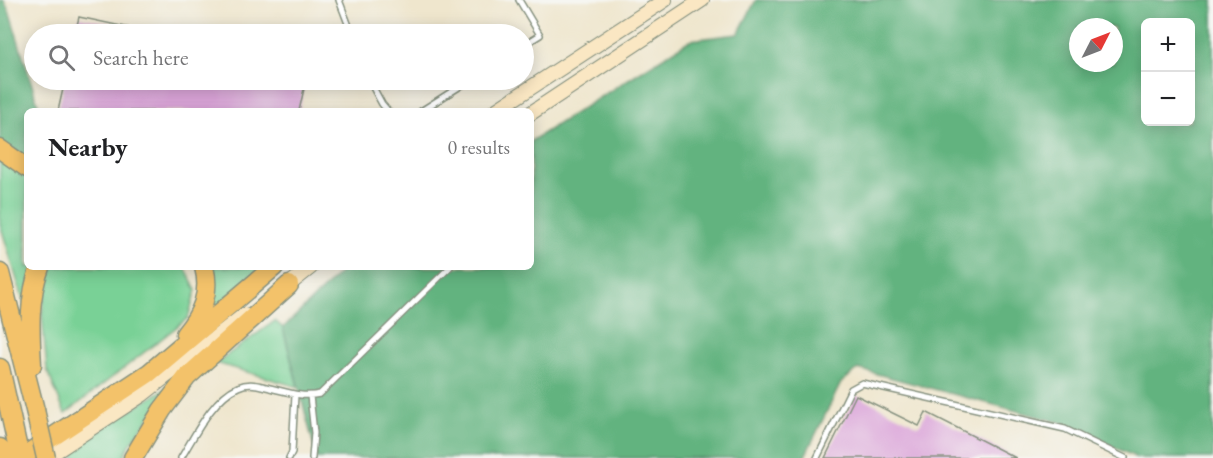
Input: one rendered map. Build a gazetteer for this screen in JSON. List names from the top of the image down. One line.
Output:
{"north":"top right","page":{"map_buttons":["+","−"],"search":"Search here","heading":["Nearby","0 results"]}}
